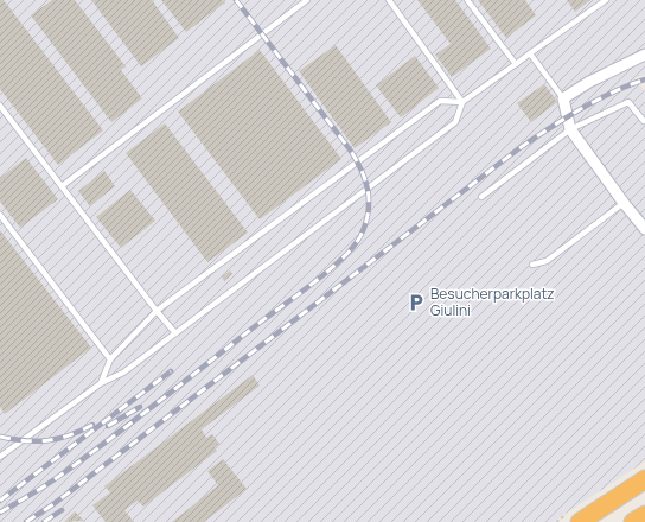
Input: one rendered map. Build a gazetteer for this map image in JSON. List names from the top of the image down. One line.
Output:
{"places":{"parking":["Besucherparkplatz Giulini"]}}
